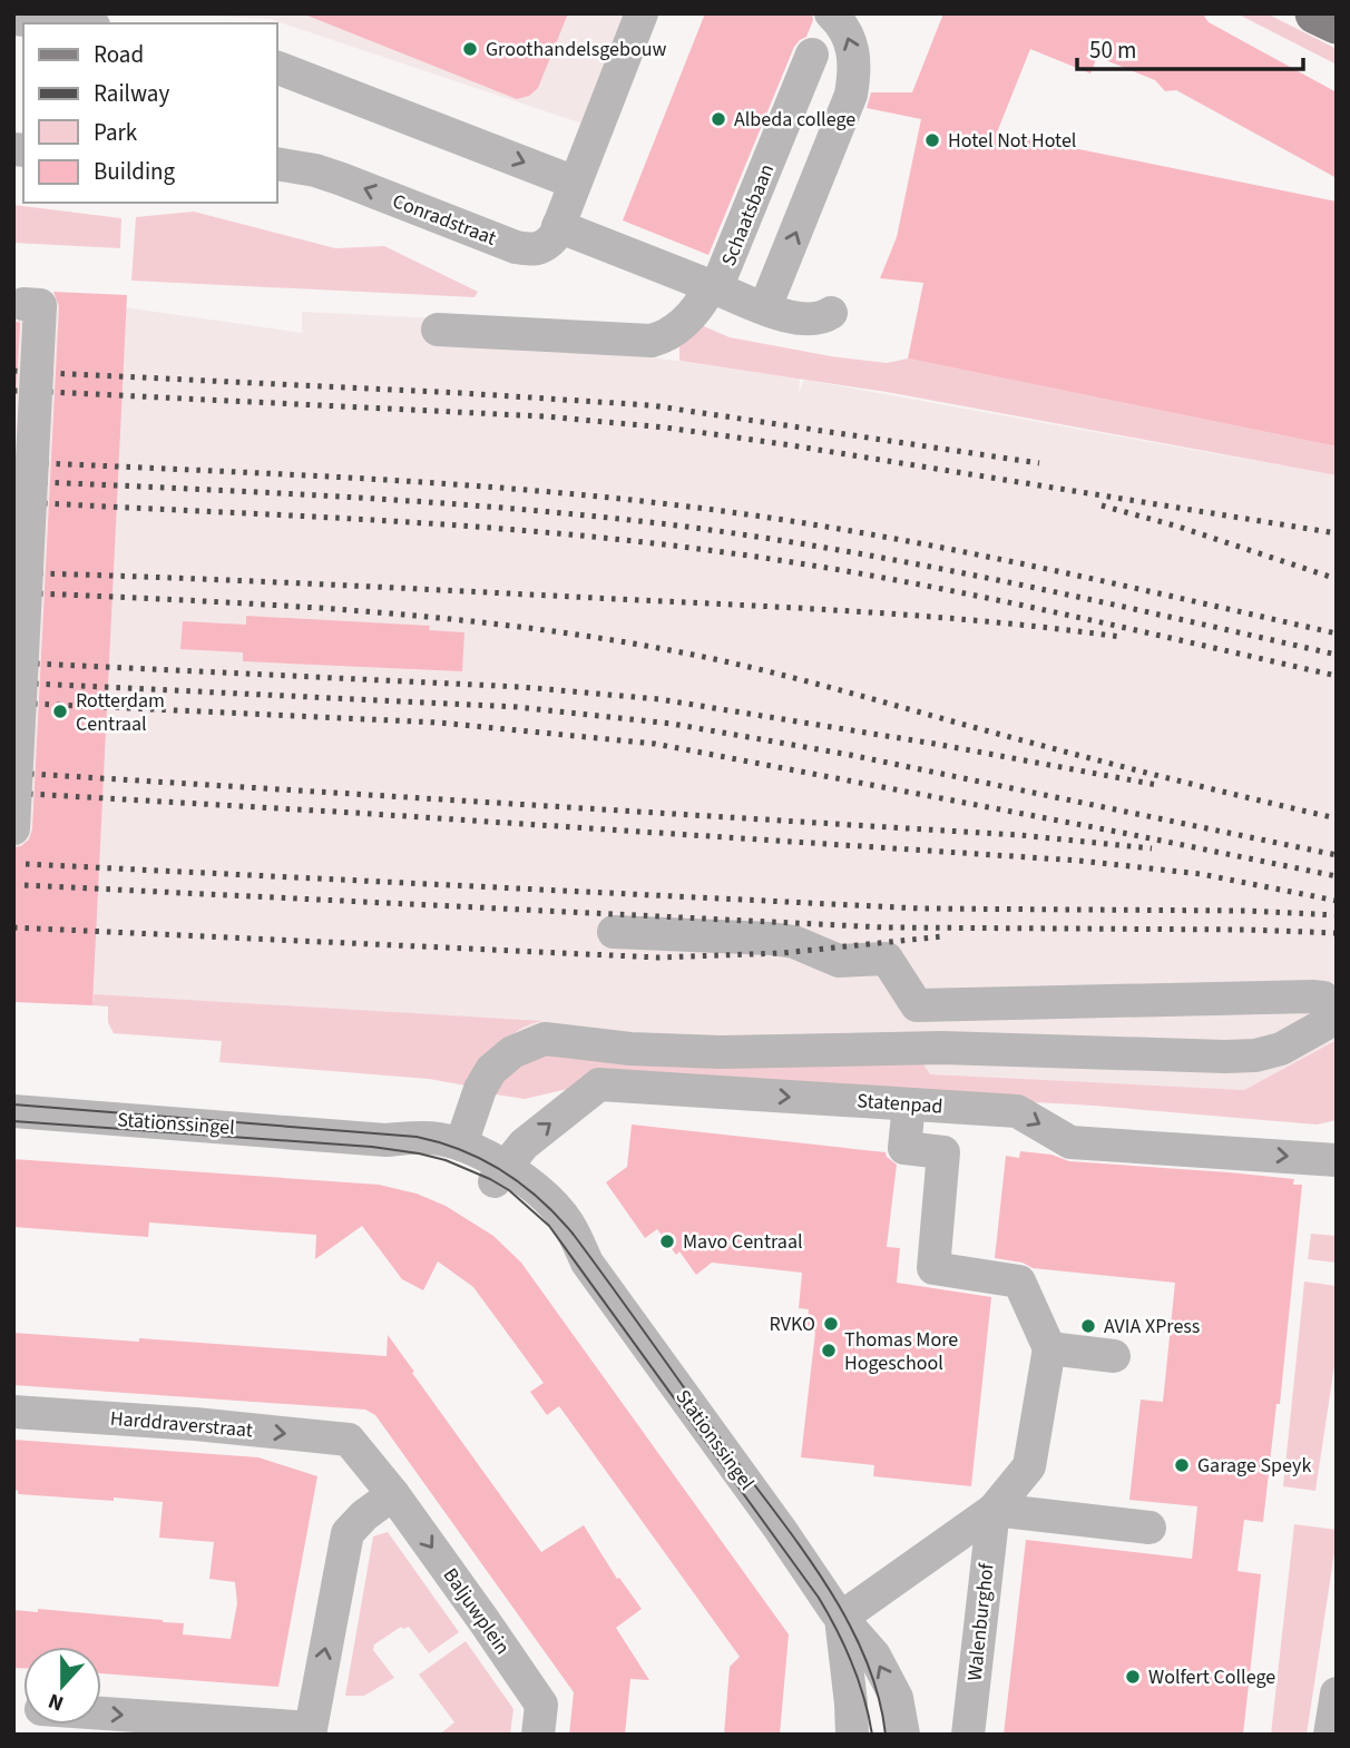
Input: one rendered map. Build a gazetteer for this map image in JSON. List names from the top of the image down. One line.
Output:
{"streets":{"street":["Schaatsbaan","Conradstraat","Statenpad","Stationssingel","Harddraverstraat","Baljuwplein","Walenburghof"]},"crossings":[["Schaatsbaan","Conradstraat"],["Statenpad","Stationssingel"],["Harddraverstraat","Baljuwplein"]],"one_way":["Conradstraat","Baljuwplein"],"places":["Groothandelsgebouw","Albeda college","Hotel Not Hotel","Rotterdam Centraal","Mavo Centraal","RVKO","AVIA XPress","Thomas More Hogeschool","Garage Speyk","Wolfert College"],"legend":["Road","Railway","Park","Building"],"scale_bar":"50 m","north":"bottom"}
